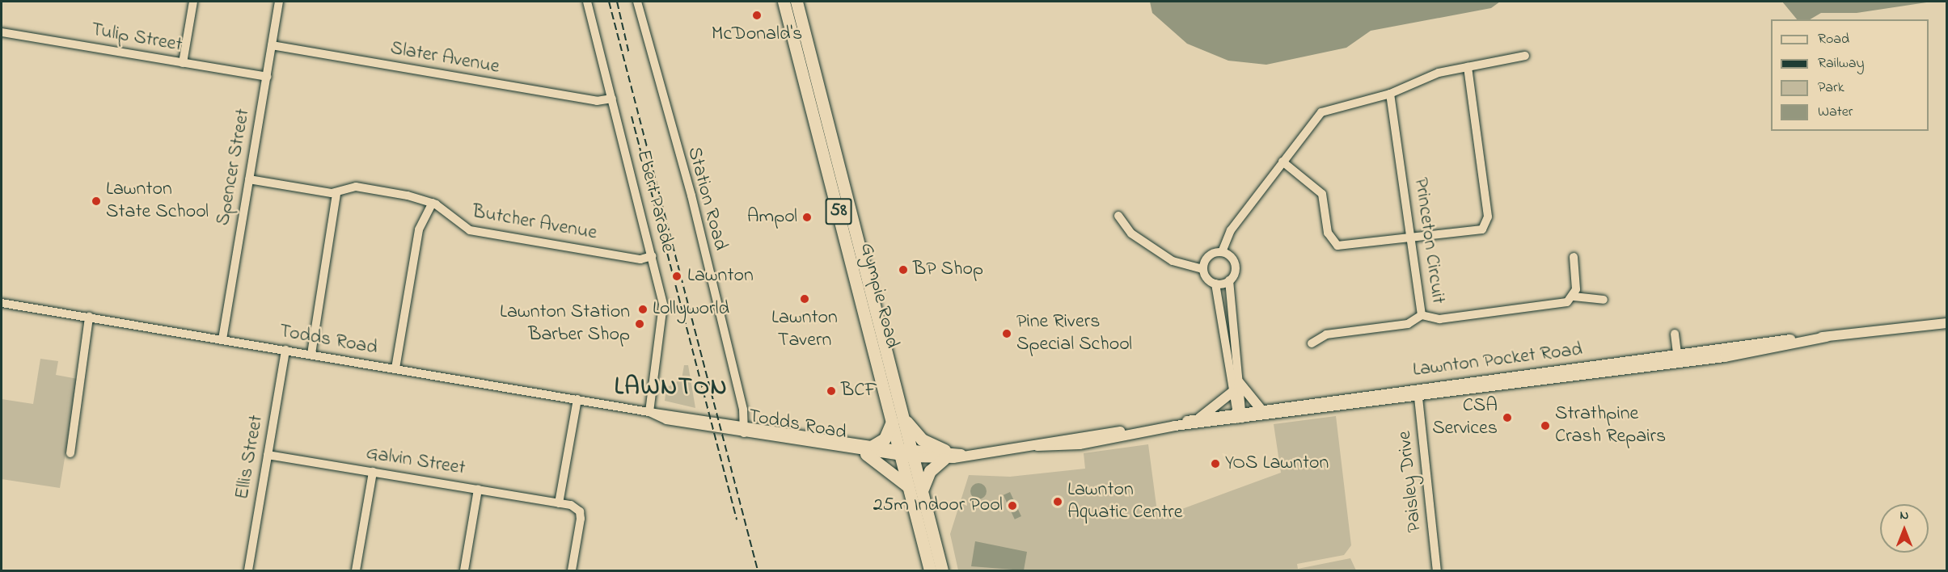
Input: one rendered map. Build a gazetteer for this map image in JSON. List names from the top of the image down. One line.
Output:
{"streets":{"highway":["58","Gympie Road"],"main road":["Todds Road","Lawnton Pocket Road"],"street":["Tulip Street","Slater Avenue","Spencer Street","Station Road","Ebert Parade","Butcher Avenue","Princeton Circuit","Ellis Street","Galvin Street","Paisley Drive"]},"crossings":[["Tulip Street","Spencer Street"],["Slater Avenue","Spencer Street"],["Slater Avenue","Ebert Parade"],["Spencer Street","Butcher Avenue"],["Spencer Street","Todds Road"],["Station Road","Todds Road"],["Ebert Parade","Butcher Avenue"],["Ebert Parade","Todds Road"],["Gympie Road","Todds Road"],["Gympie Road","Lawnton Pocket Road"],["Todds Road","Lawnton Pocket Road"],["Todds Road","Ellis Street"],["Lawnton Pocket Road","Paisley Drive"],["Ellis Street","Galvin Street"]],"districts":["LAWNTON"],"places":["McDonald's","Lawnton State School","Ampol","BP Shop","Lawnton","Lawnton Tavern","Lollyworld","Lawnton Station Barber Shop","Pine Rivers Special School","BCF","CSA Services","Strathpine Crash Repairs","YOS Lawnton","Lawnton Aquatic Centre","25m Indoor Pool"],"legend":["Road","Railway","Park","Water"],"north":"top"}
